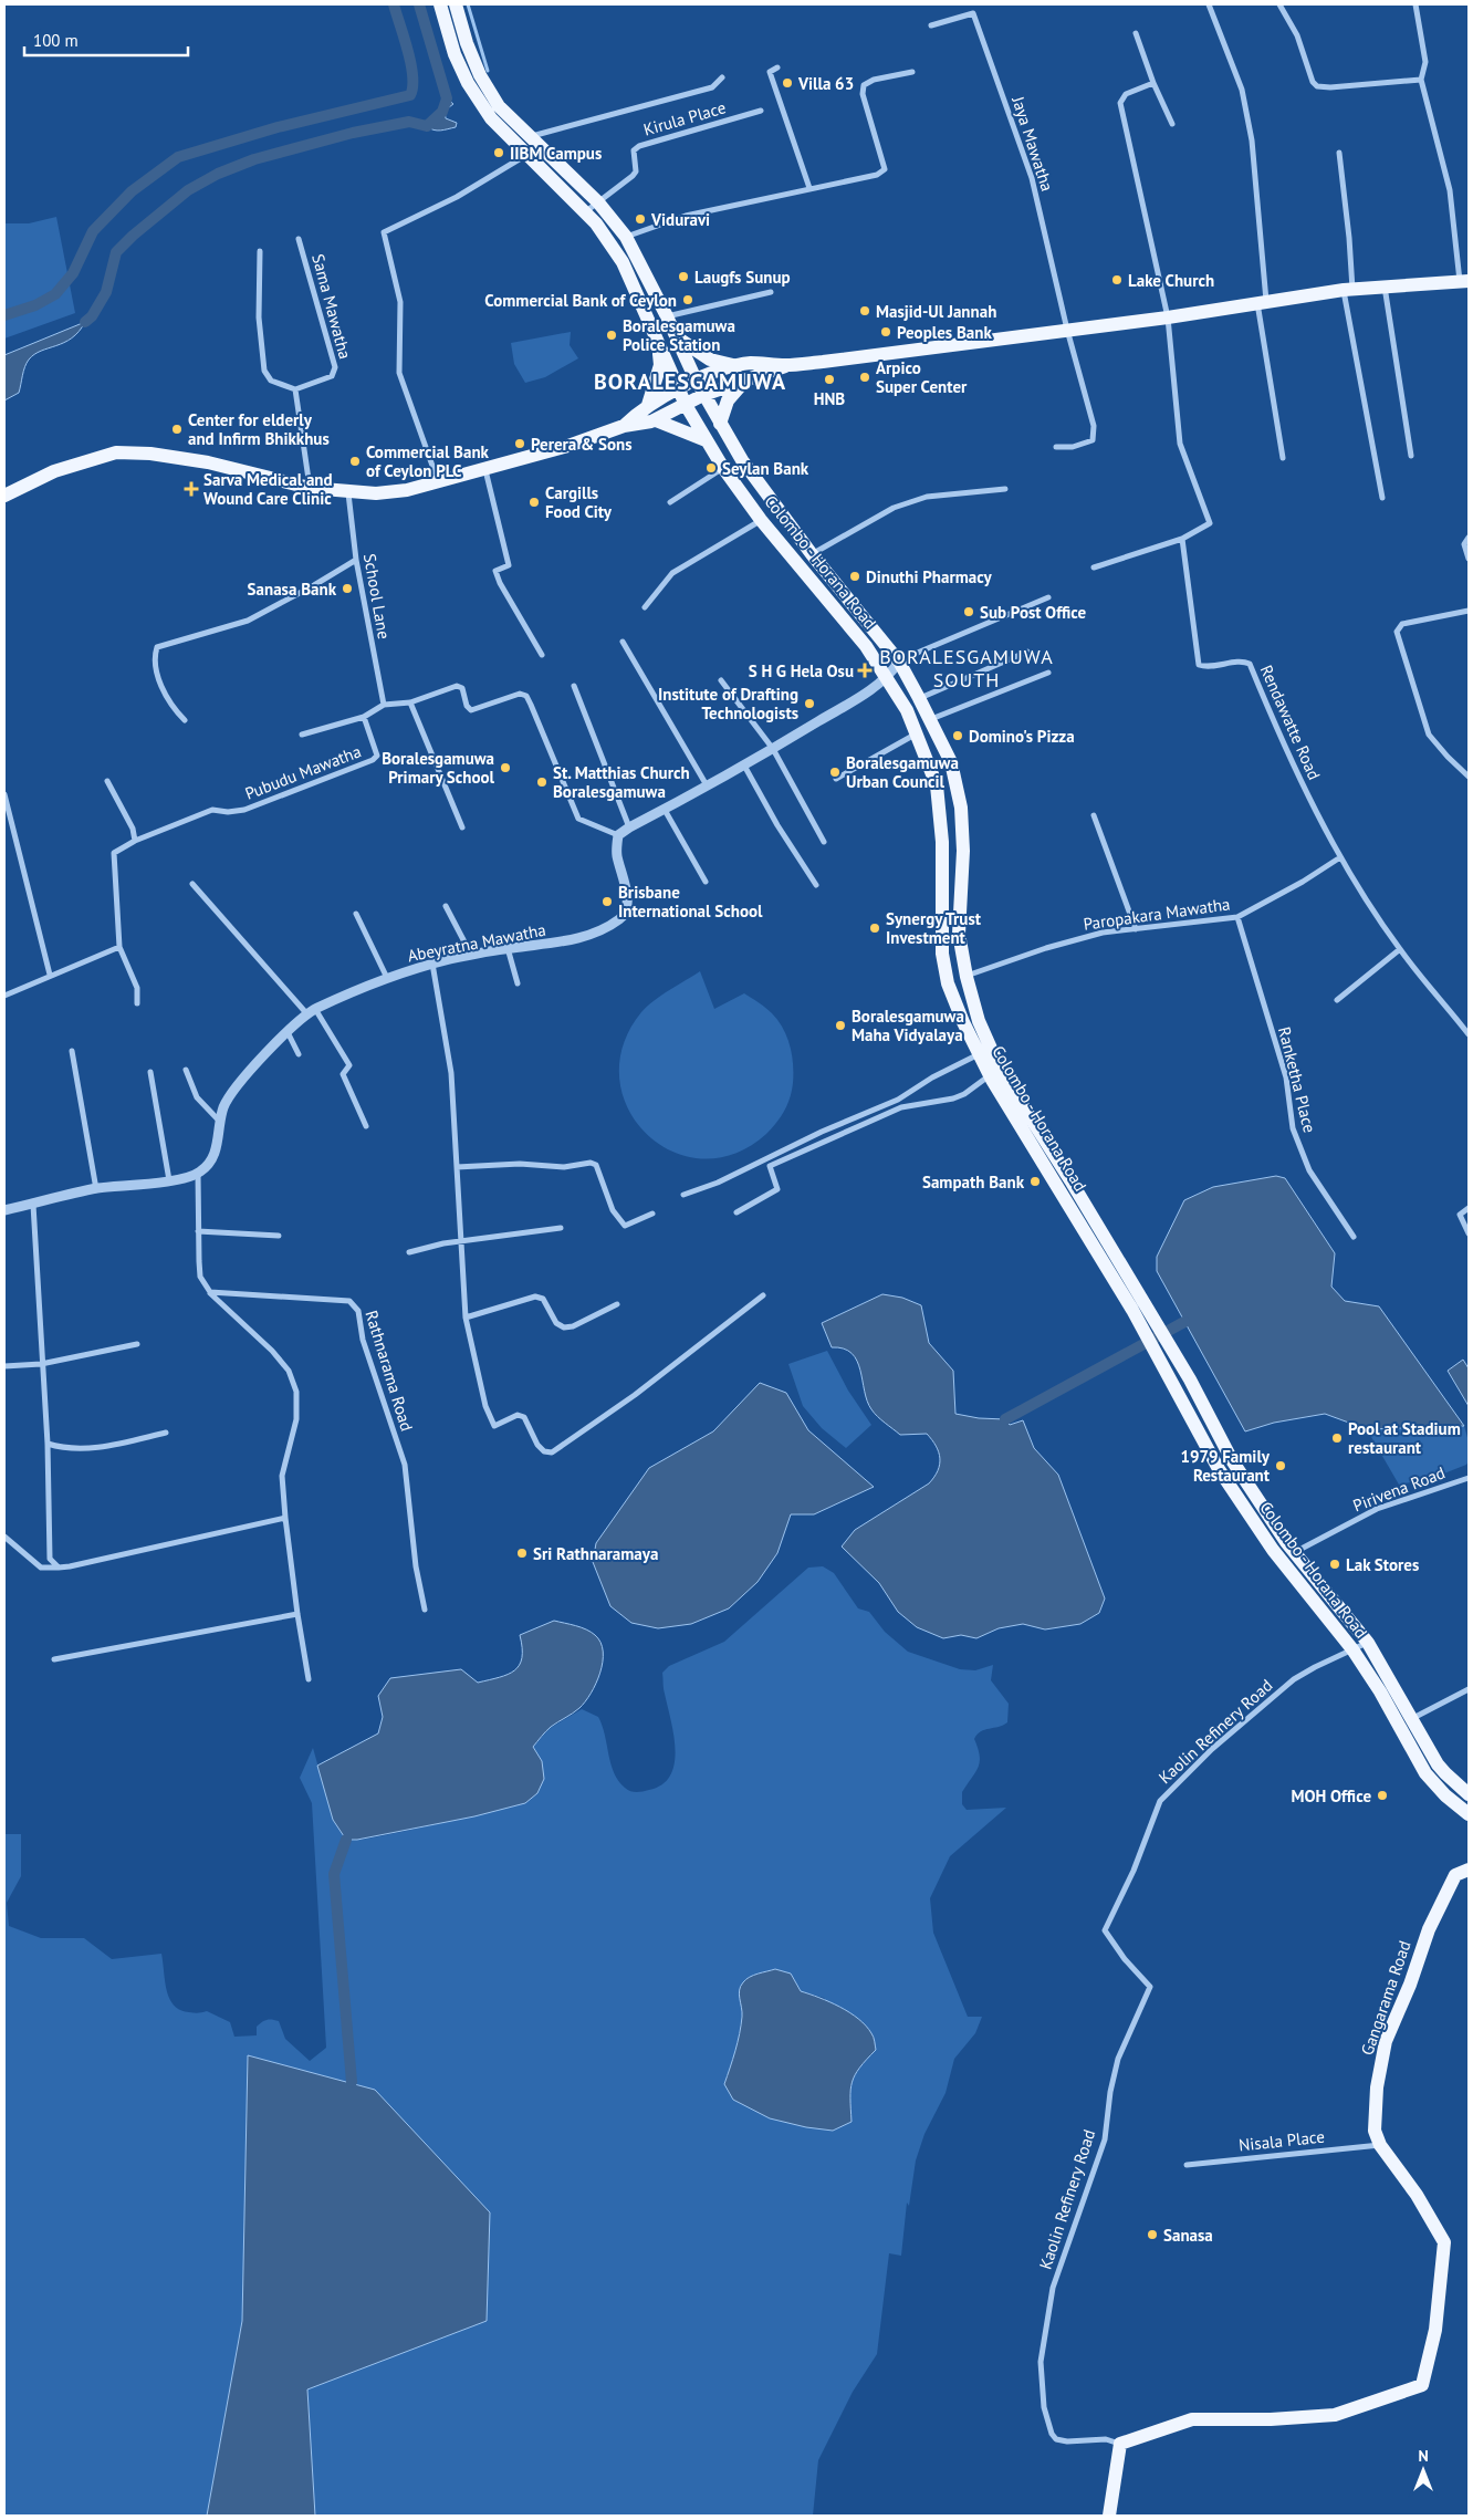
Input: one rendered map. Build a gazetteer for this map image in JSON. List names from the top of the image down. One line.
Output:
{"streets":{"main road":["Colombo - Horana Road","Gangarama Road"],"street":["Kirula Place","Jaya Mawatha","Sama Mawatha","School Lane","Rendawatte Road","Pubudu Mawatha","Paropakara Mawatha","Abeyratna Mawatha","Ranketha Place","Rathnarama Road","Pirivena Road","Kaolin Refinery Road","Nisala Place"]},"crossings":[["Kirula Place","Colombo - Horana Road"],["Colombo - Horana Road","Paropakara Mawatha"],["Colombo - Horana Road","Pirivena Road"],["Colombo - Horana Road","Kaolin Refinery Road"],["Rendawatte Road","Paropakara Mawatha"],["Paropakara Mawatha","Ranketha Place"],["Kaolin Refinery Road","Gangarama Road"],["Gangarama Road","Nisala Place"]],"districts":["BORALESGAMUWA","BORALESGAMUWA SOUTH"],"places":{"other":["Villa 63","IIBM Campus","Viduravi","Laugfs Sunup","Lake Church","Commercial Bank of Ceylon","Masjid-Ul Jannah","Peoples Bank","Boralesgamuwa Police Station","Arpico Super Center","HNB","Center for elderly and Infirm Bhikkhus","Perera & Sons","Commercial Bank of Ceylon PLC","Seylan Bank","Cargills Food City","Dinuthi Pharmacy","Sanasa Bank","Sub Post Office","Institute of Drafting Technologists","Domino's Pizza","Boralesgamuwa Primary School","Boralesgamuwa Urban Council","St. Matthias Church Boralesgamuwa","Brisbane International School","Synergy Trust Investment","Boralesgamuwa Maha Vidyalaya","Sampath Bank","Pool at Stadium restaurant","1979 Family Restaurant","Sri Rathnaramaya","Lak Stores","MOH Office","Sanasa"],"health":["Sarva Medical and Wound Care Clinic","S H G Hela Osu"]},"scale_bar":"100 m","north":"top"}
